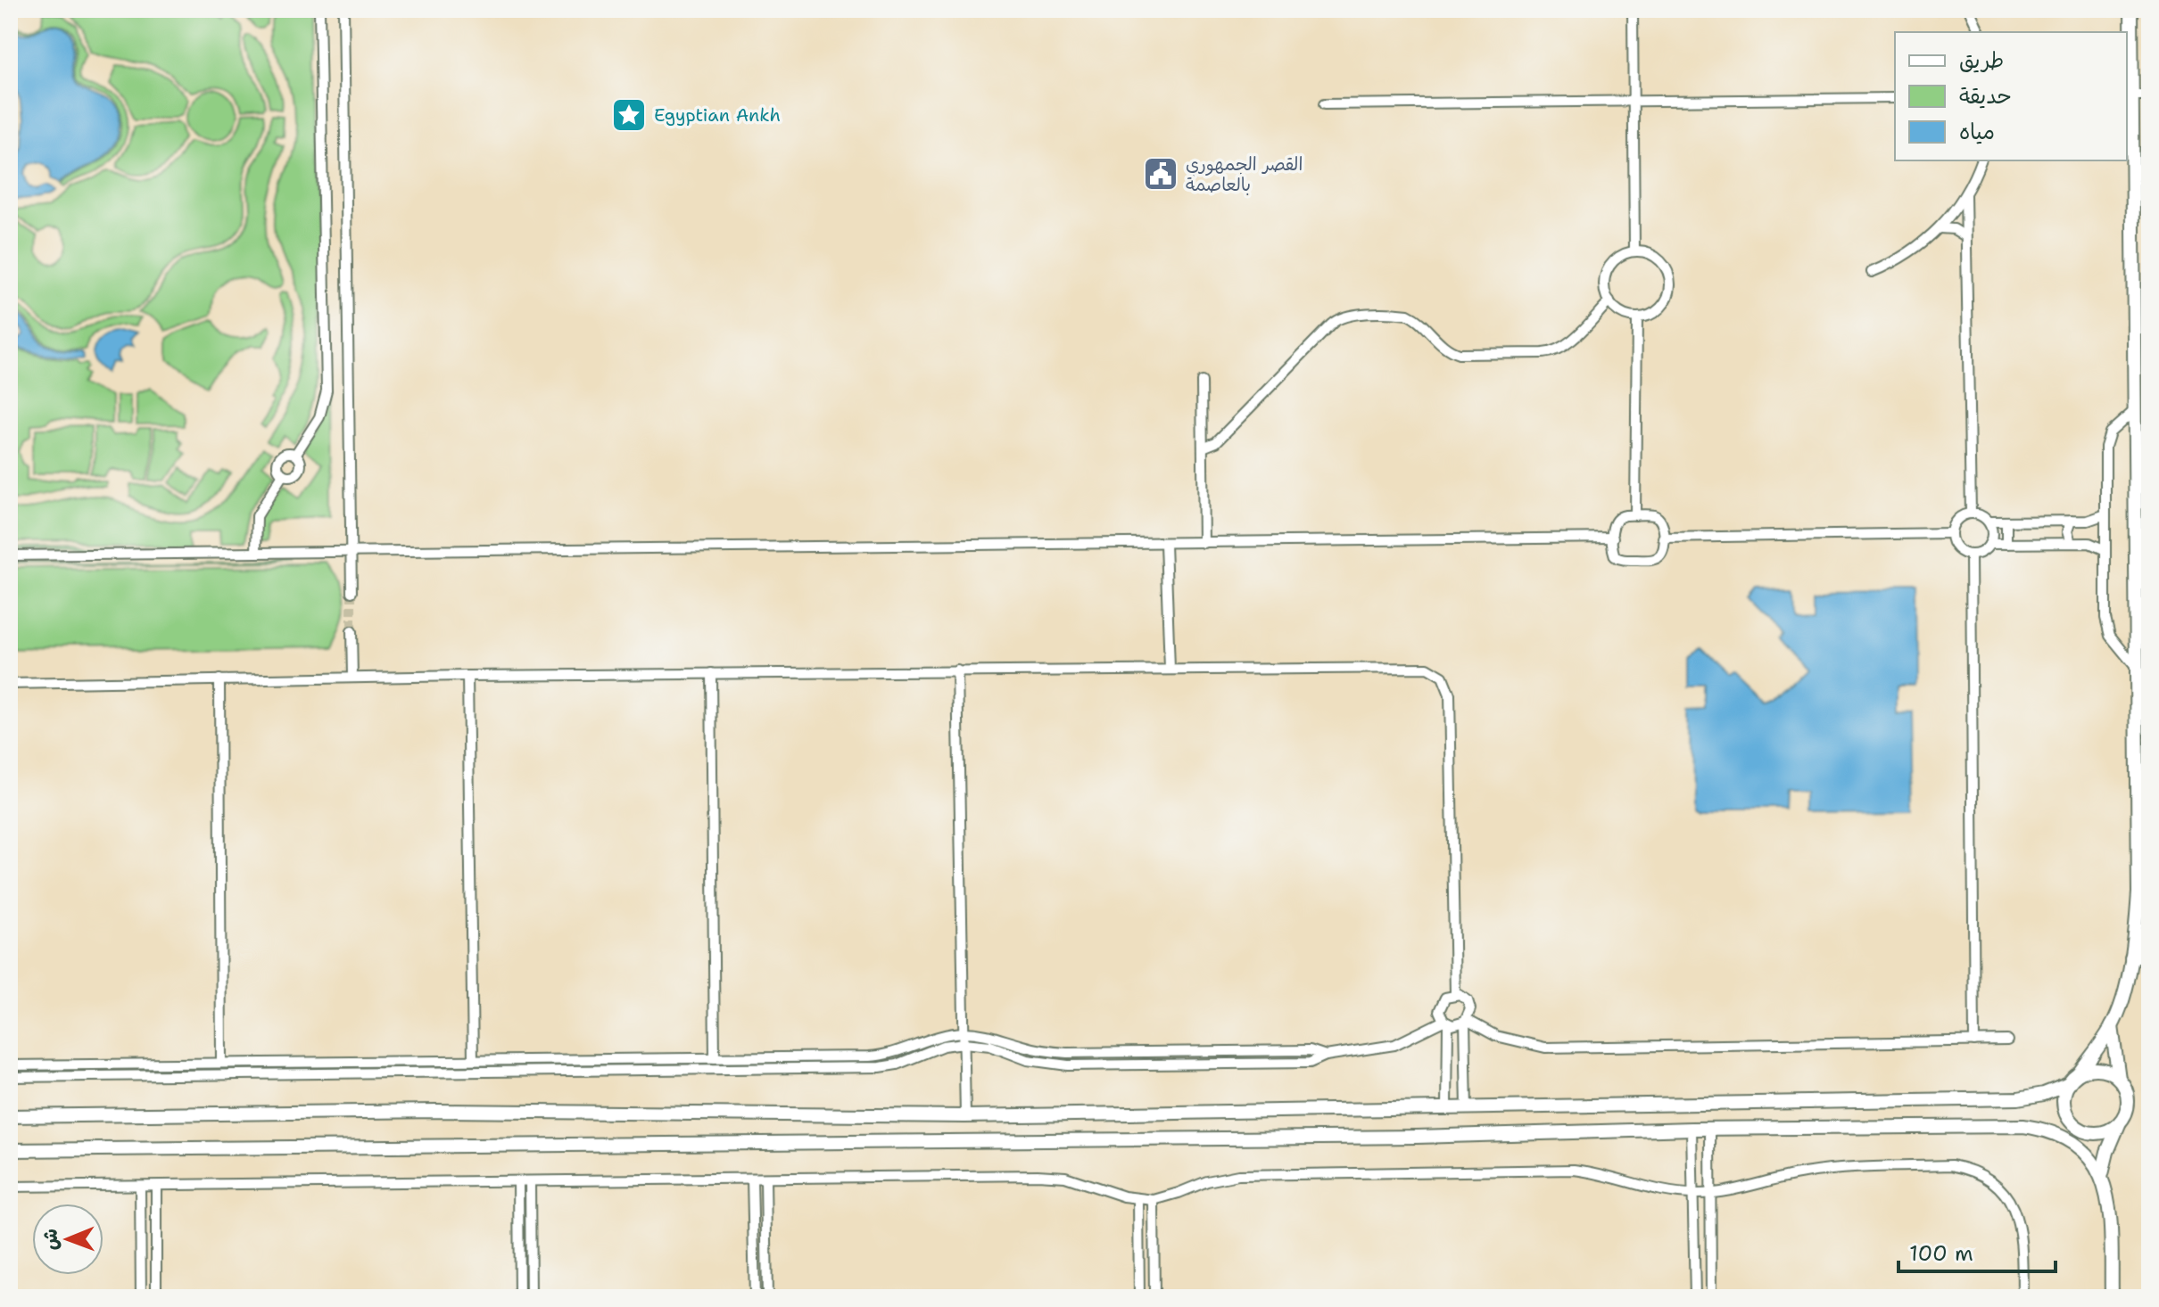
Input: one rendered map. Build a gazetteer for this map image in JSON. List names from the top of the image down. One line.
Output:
{"places":{"place":["Egyptian Ankh"],"public building":["القصر الجمهوري بالعاصمة"]},"legend":["طريق","حديقة","مياه"],"scale_bar":"100 m","north":"left"}
